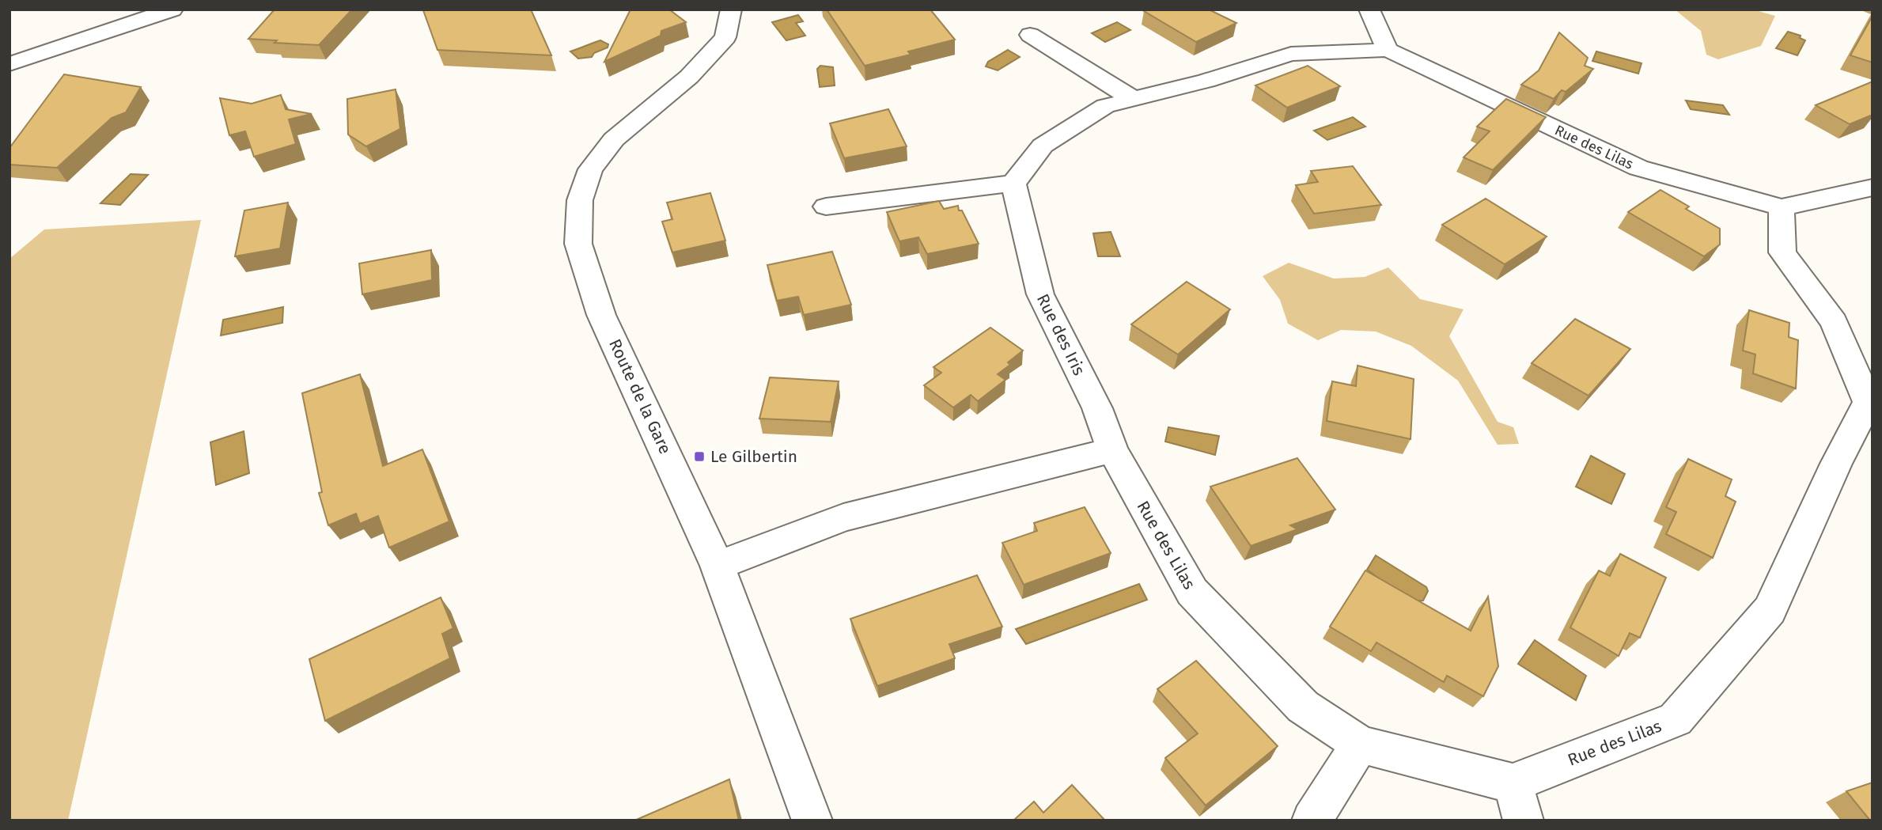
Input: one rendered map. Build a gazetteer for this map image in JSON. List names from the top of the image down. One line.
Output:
{"streets":{"street":["Rue des Lilas","Rue des Iris","Route de la Gare"]},"crossings":[["Rue des Lilas","Rue des Iris"]],"places":{"transit":["Le Gilbertin"]}}
